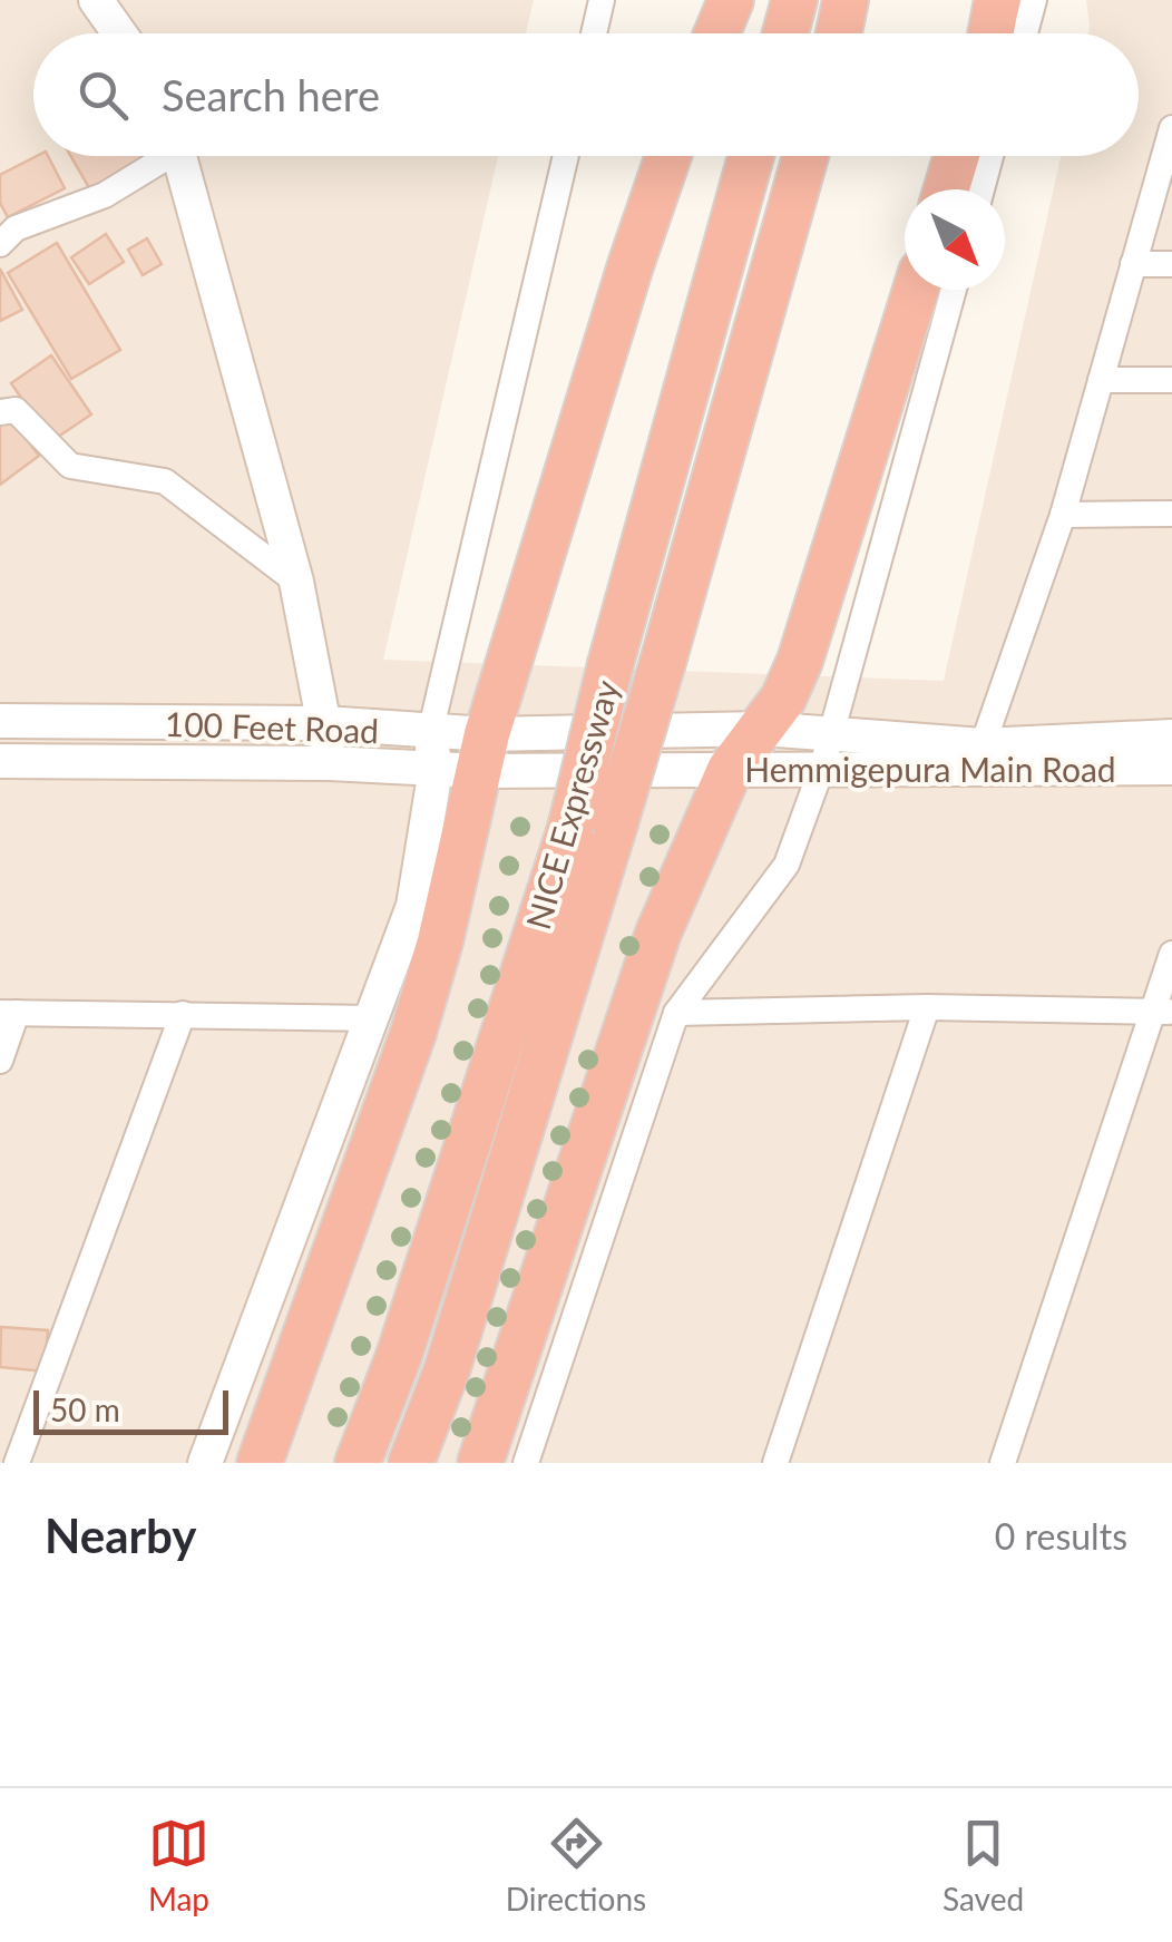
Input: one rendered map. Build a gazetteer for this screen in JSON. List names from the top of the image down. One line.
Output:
{"streets":{"highway":["NICE Expressway"],"main road":["100 Feet Road","Hemmigepura Main Road"]},"crossings":[["100 Feet Road","Hemmigepura Main Road"]],"scale_bar":"50 m","north":"bottom right","page":{"search":"Search here","scale":"50 m","heading":["Nearby","0 results"],"nav":["Map","Directions","Saved"]}}
